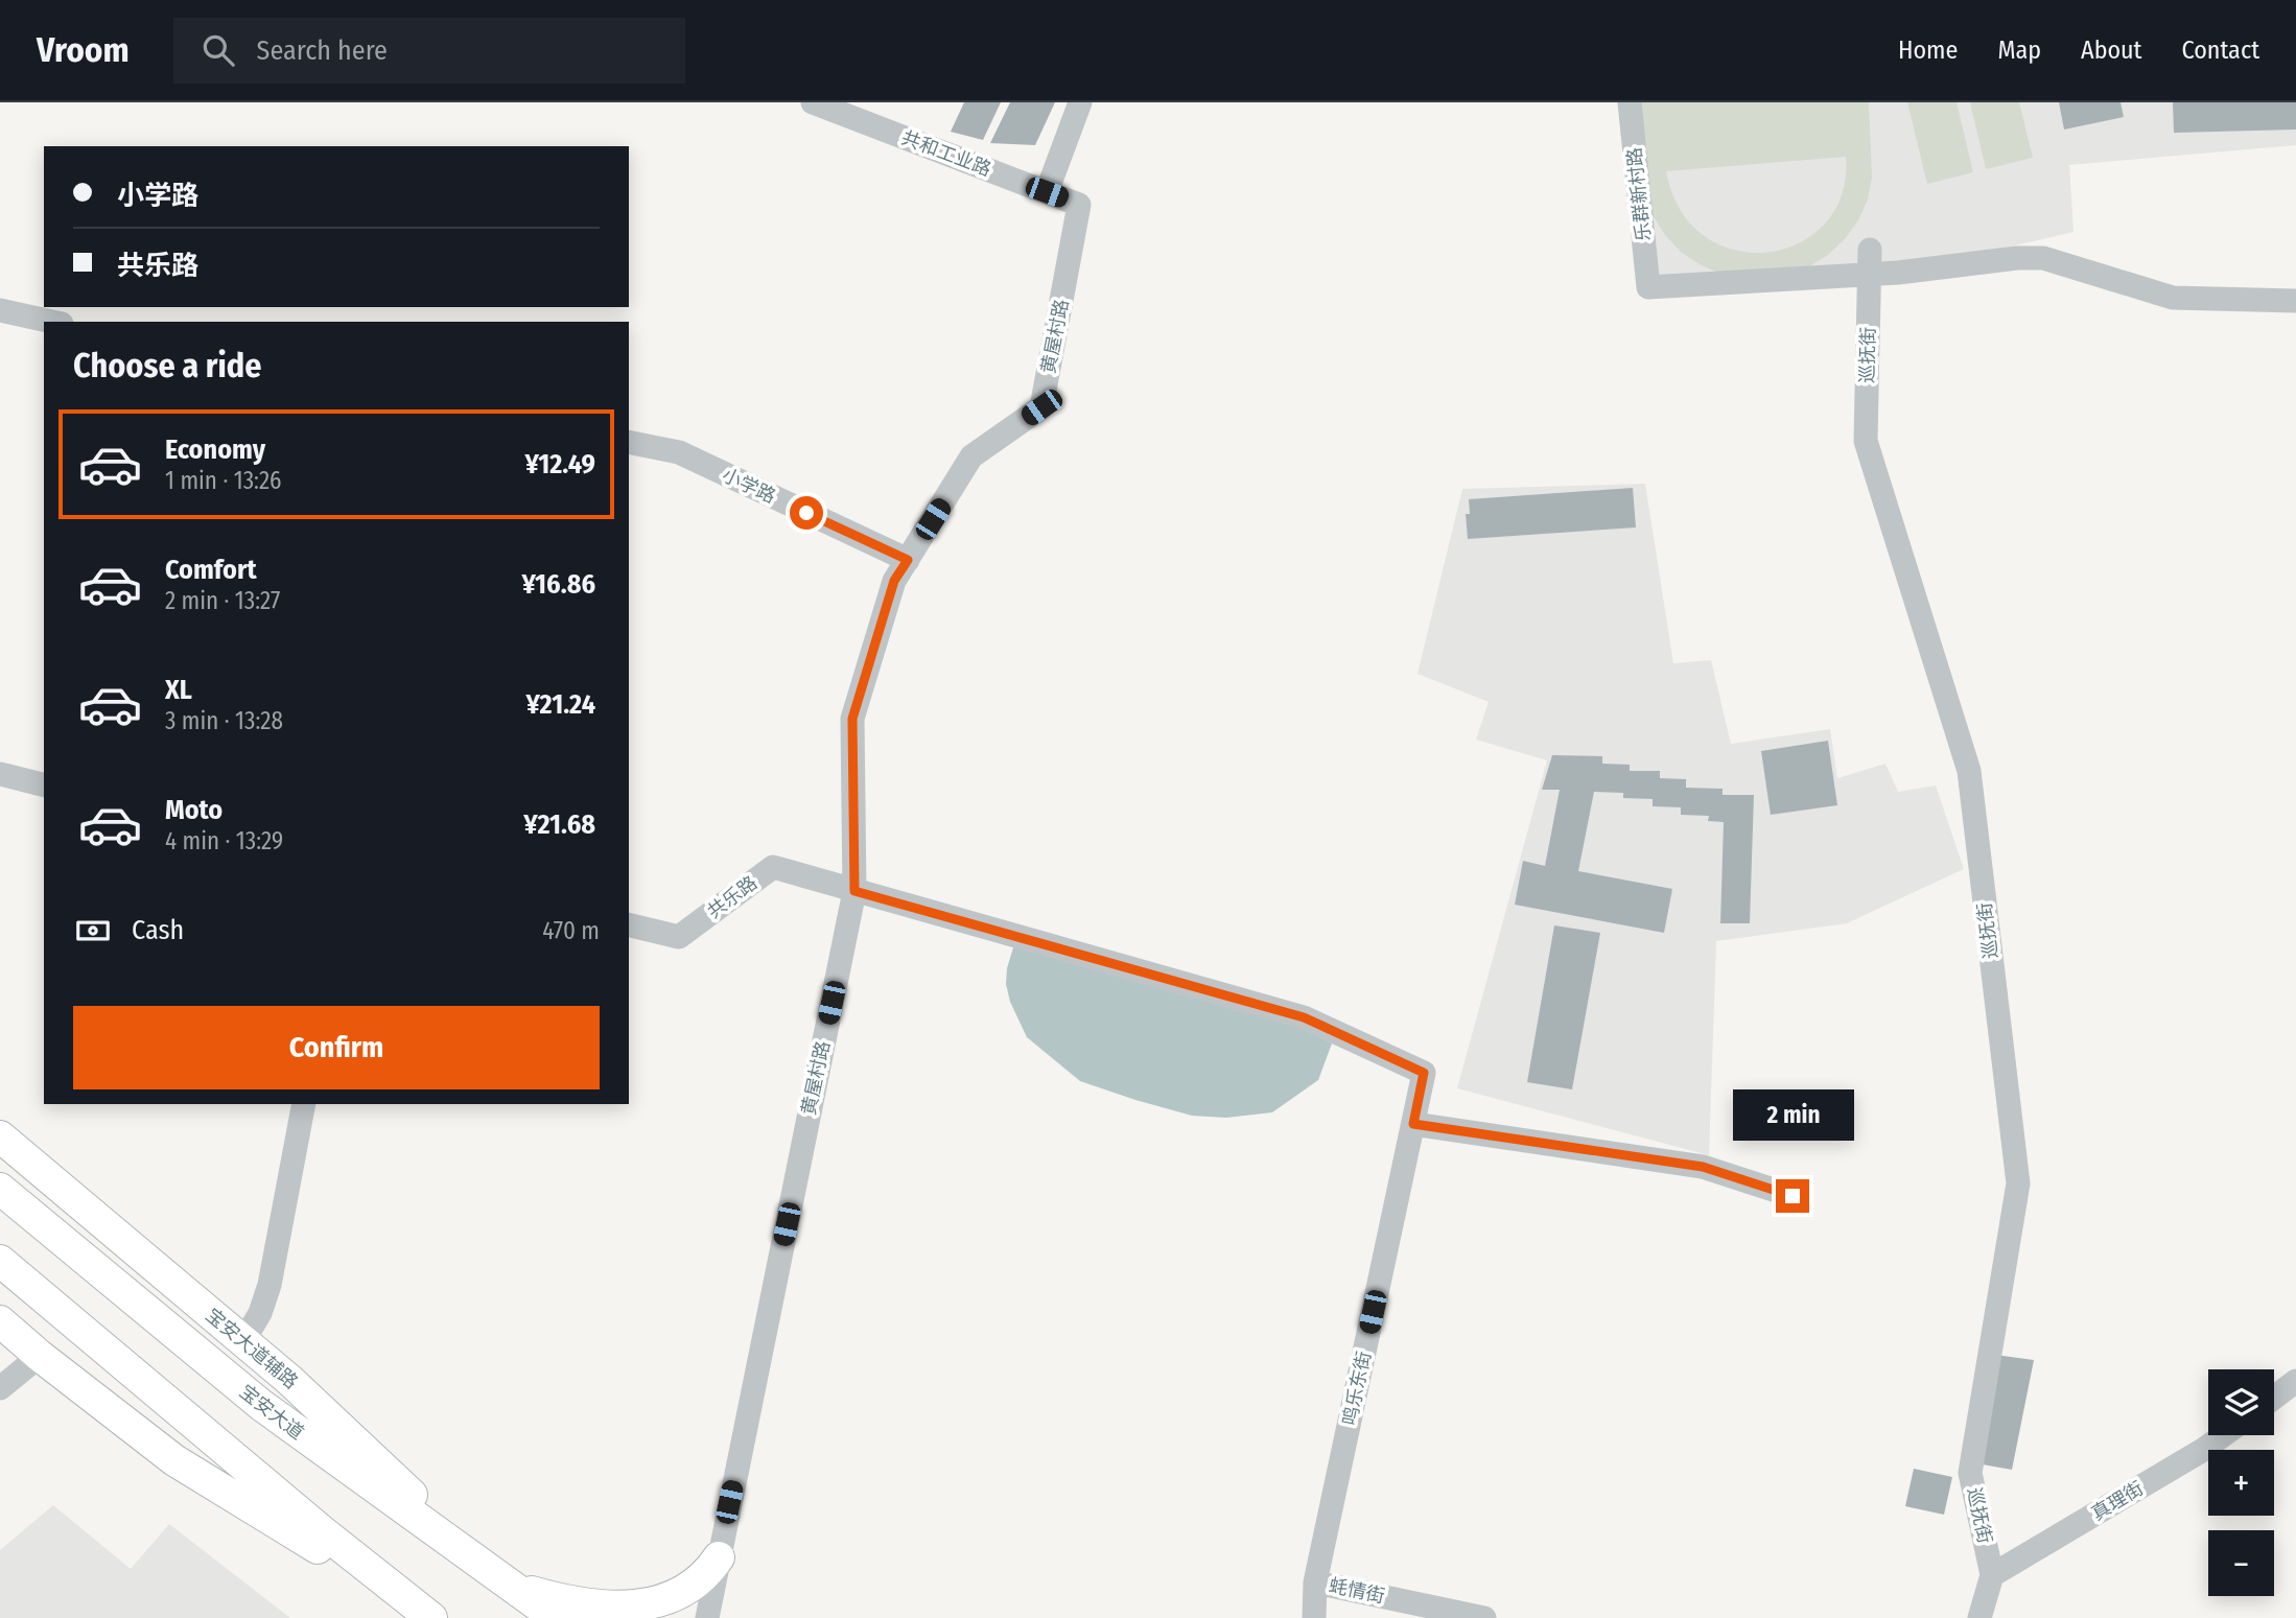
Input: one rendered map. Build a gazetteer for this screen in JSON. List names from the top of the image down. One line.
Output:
{"streets":{"main road":["宝安大道辅路","宝安大道"],"street":["共和工业路","乐群新村路","黄屋村路","巡抚街","小学路","共乐路","鸣乐东街","真理街","蚝情街"]},"crossings":[["共和工业路","黄屋村路"],["乐群新村路","巡抚街"],["黄屋村路","小学路"],["黄屋村路","共乐路"],["巡抚街","真理街"],["共乐路","鸣乐东街"],["宝安大道辅路","宝安大道"],["鸣乐东街","蚝情街"]],"page":{"header":"Vroom","search":"Search here","nav":["Home","Map","About","Contact"],"banner":["小学路","共乐路"],"heading":"Choose a ride","list":[{"name":"Economy","note":"1 min · 13:26","value":"¥12.49"},{"name":"Comfort","note":"2 min · 13:27","value":"¥16.86"},{"name":"XL","note":"3 min · 13:28","value":"¥21.24"},{"name":"Moto","note":"4 min · 13:29","value":"¥21.68"}],"pay":["Cash","470 m"],"buttons":"Confirm","bubble":"2 min","map_buttons":["+","−"]}}
